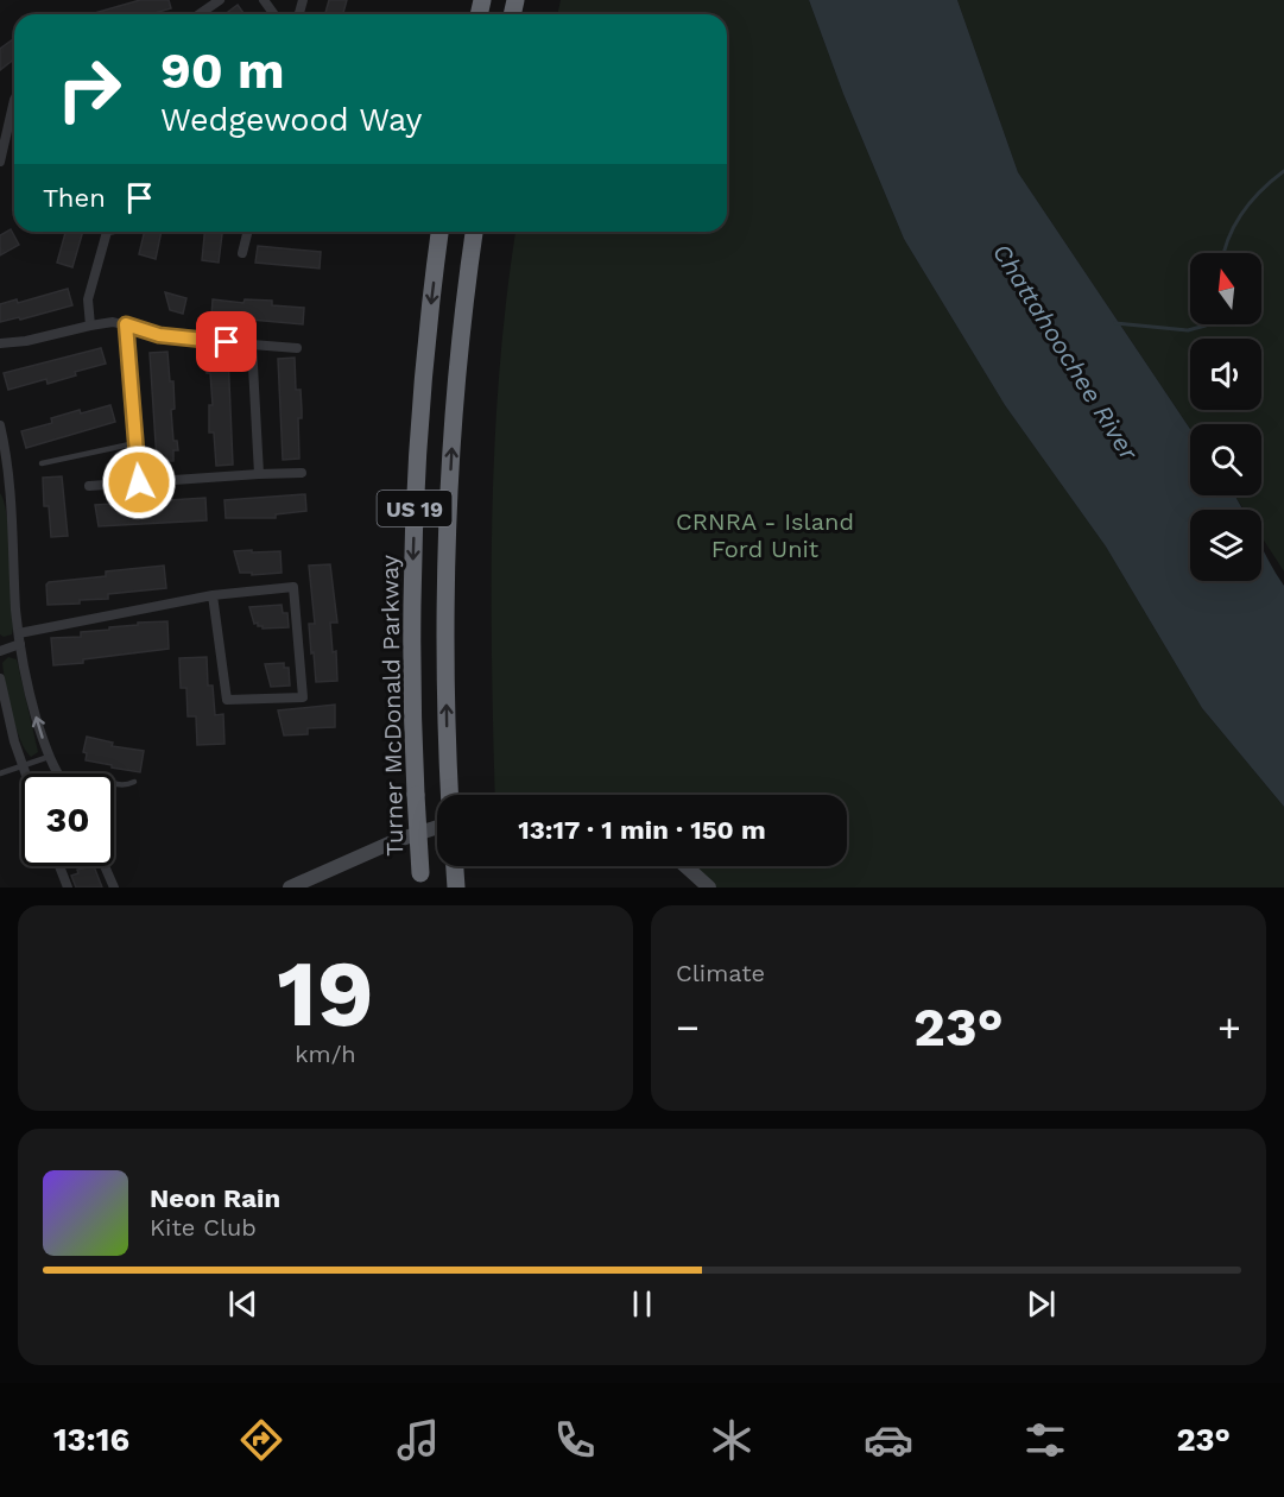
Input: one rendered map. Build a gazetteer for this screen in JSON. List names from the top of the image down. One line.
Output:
{"streets":{"highway":["US 19","Turner McDonald Parkway"]},"water":["Chattahoochee River"],"parks":["CRNRA - Island Ford Unit"],"north":"top","page":{"turn":["90 m","Wedgewood Way"],"then":"Then","limit":"30","trip":"13:17 · 1 min · 150 m","tile":[["19","km/h"],"Climate"],"heat":["−","23°","+"],"song":["Neon Rain","Kite Club"],"tabs":["13:16","23°"]}}
